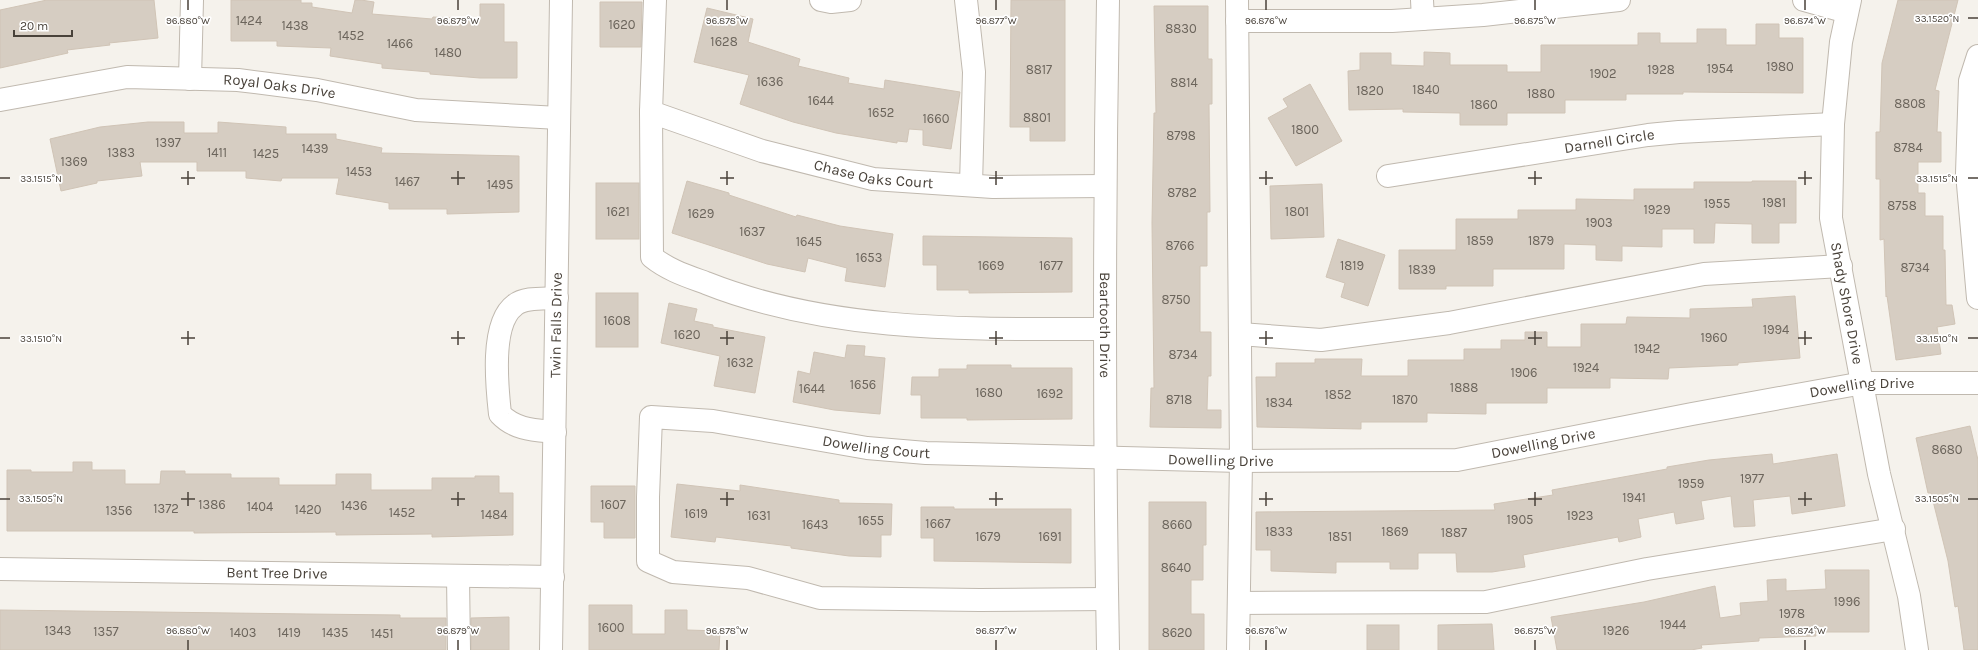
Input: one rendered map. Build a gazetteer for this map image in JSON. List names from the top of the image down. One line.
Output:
{"streets":{"street":["Royal Oaks Drive","Darnell Circle","Chase Oaks Court","Shady Shore Drive","Twin Falls Drive","Beartooth Drive","Dowelling Drive","Dowelling Court","Bent Tree Drive"]},"crossings":[["Royal Oaks Drive","Twin Falls Drive"],["Darnell Circle","Shady Shore Drive"],["Chase Oaks Court","Beartooth Drive"],["Shady Shore Drive","Dowelling Drive"],["Twin Falls Drive","Bent Tree Drive"],["Beartooth Drive","Dowelling Drive"],["Beartooth Drive","Dowelling Court"],["Dowelling Drive","Dowelling Court"]],"house_numbers":["1424","1620","1438","8830","1452","1628","1466","1480","1980","1954","8817","1928","1902","1636","8814","1840","1820","1880","1644","8808","1860","1652","8801","1660","1800","8798","1397","8784","1439","1383","1411","1425","1369","1453","1467","1495","8782","1981","1955","8758","1929","1621","1801","1629","1903","1637","1859","1879","1645","8766","1653","1669","1677","1819","8734","1839","8750","1608","1994","1620","1960","1942","8734","1632","1924","1906","1656","1888","1644","1680","1692","1852","8718","1870","1834","8680","1977","1959","1941","1386","1607","1436","1404","1372","1420","1356","1452","1619","1484","1631","1923","1905","1655","1667","1643","8660","1833","1869","1887","1679","1691","1851","8640","1996","1978","1944","1600","1343","1926","1357","1403","1419","1435","8620","1451"],"scale_bar":"20 m","coordinates":["33.1520°N","96.880°W","96.879°W","96.878°W","96.877°W","96.876°W","96.875°W","96.874°W","33.1515°N","33.1510°N","33.1505°N"]}
